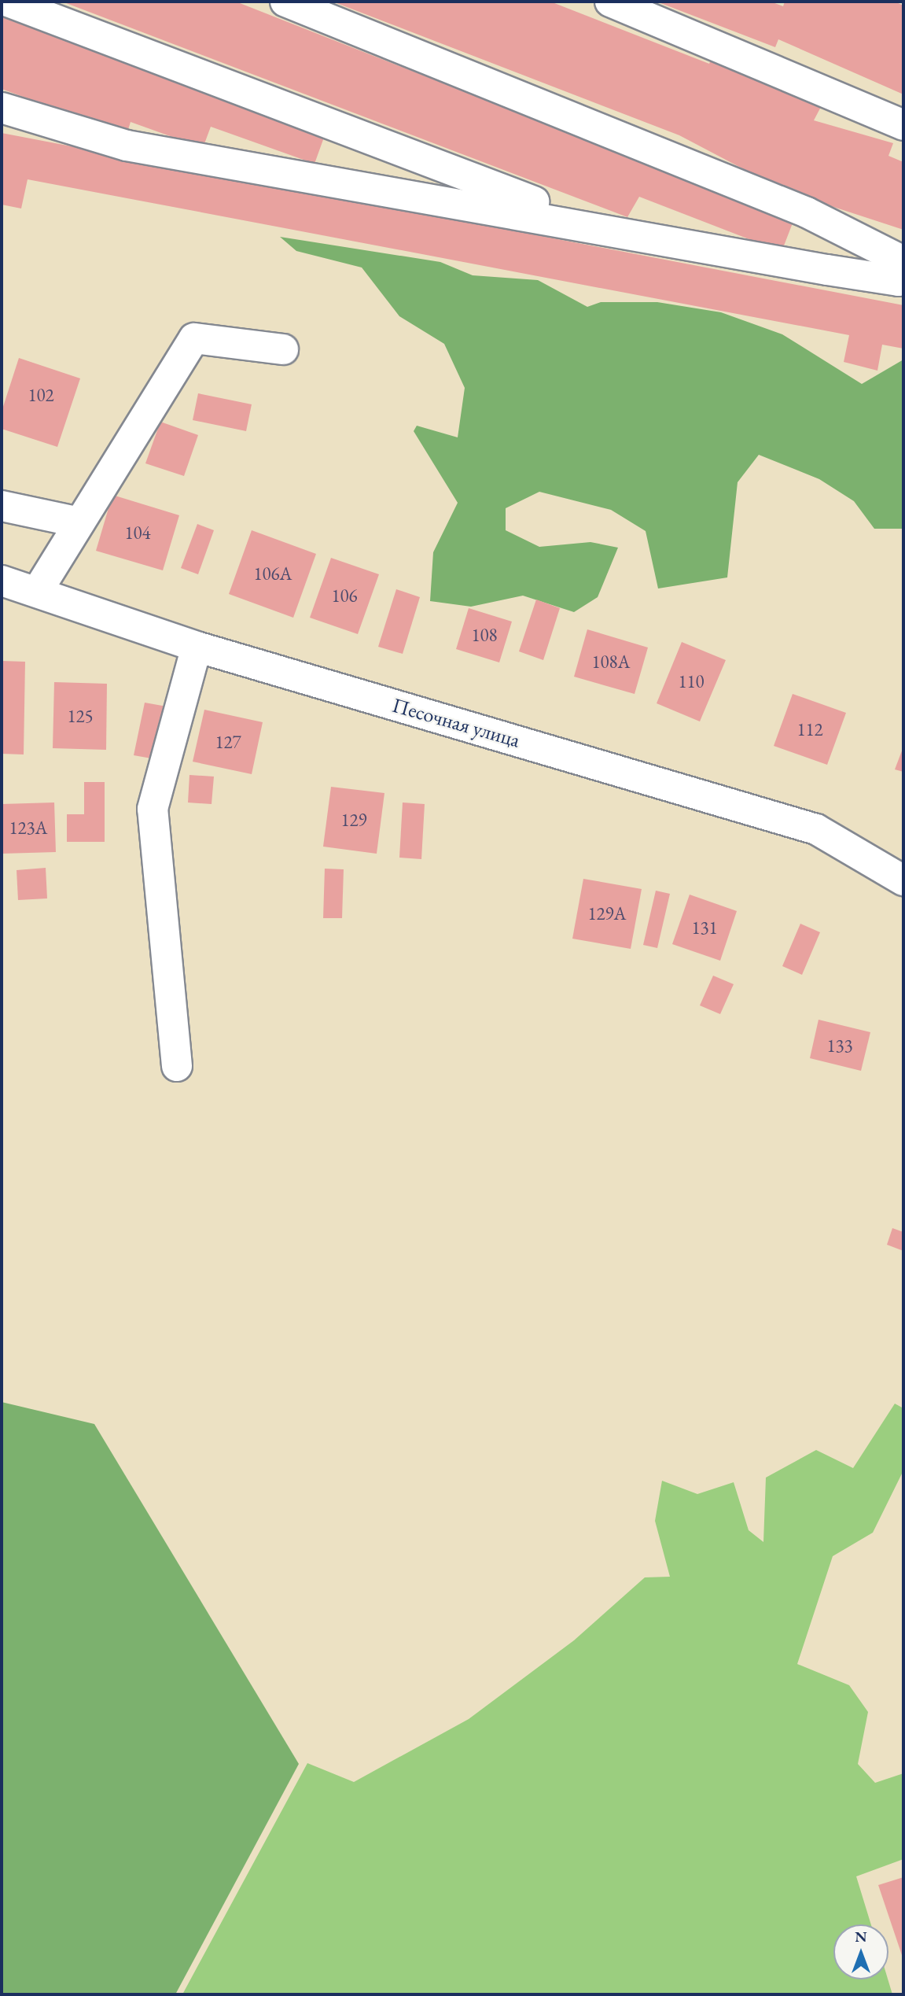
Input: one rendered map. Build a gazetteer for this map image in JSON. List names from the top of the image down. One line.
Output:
{"streets":{"street":["Песочная улица"]},"house_numbers":["102","104","106А","106","108","108А","110","125","112","127","129","123А","129А","131","133"],"north":"top"}
